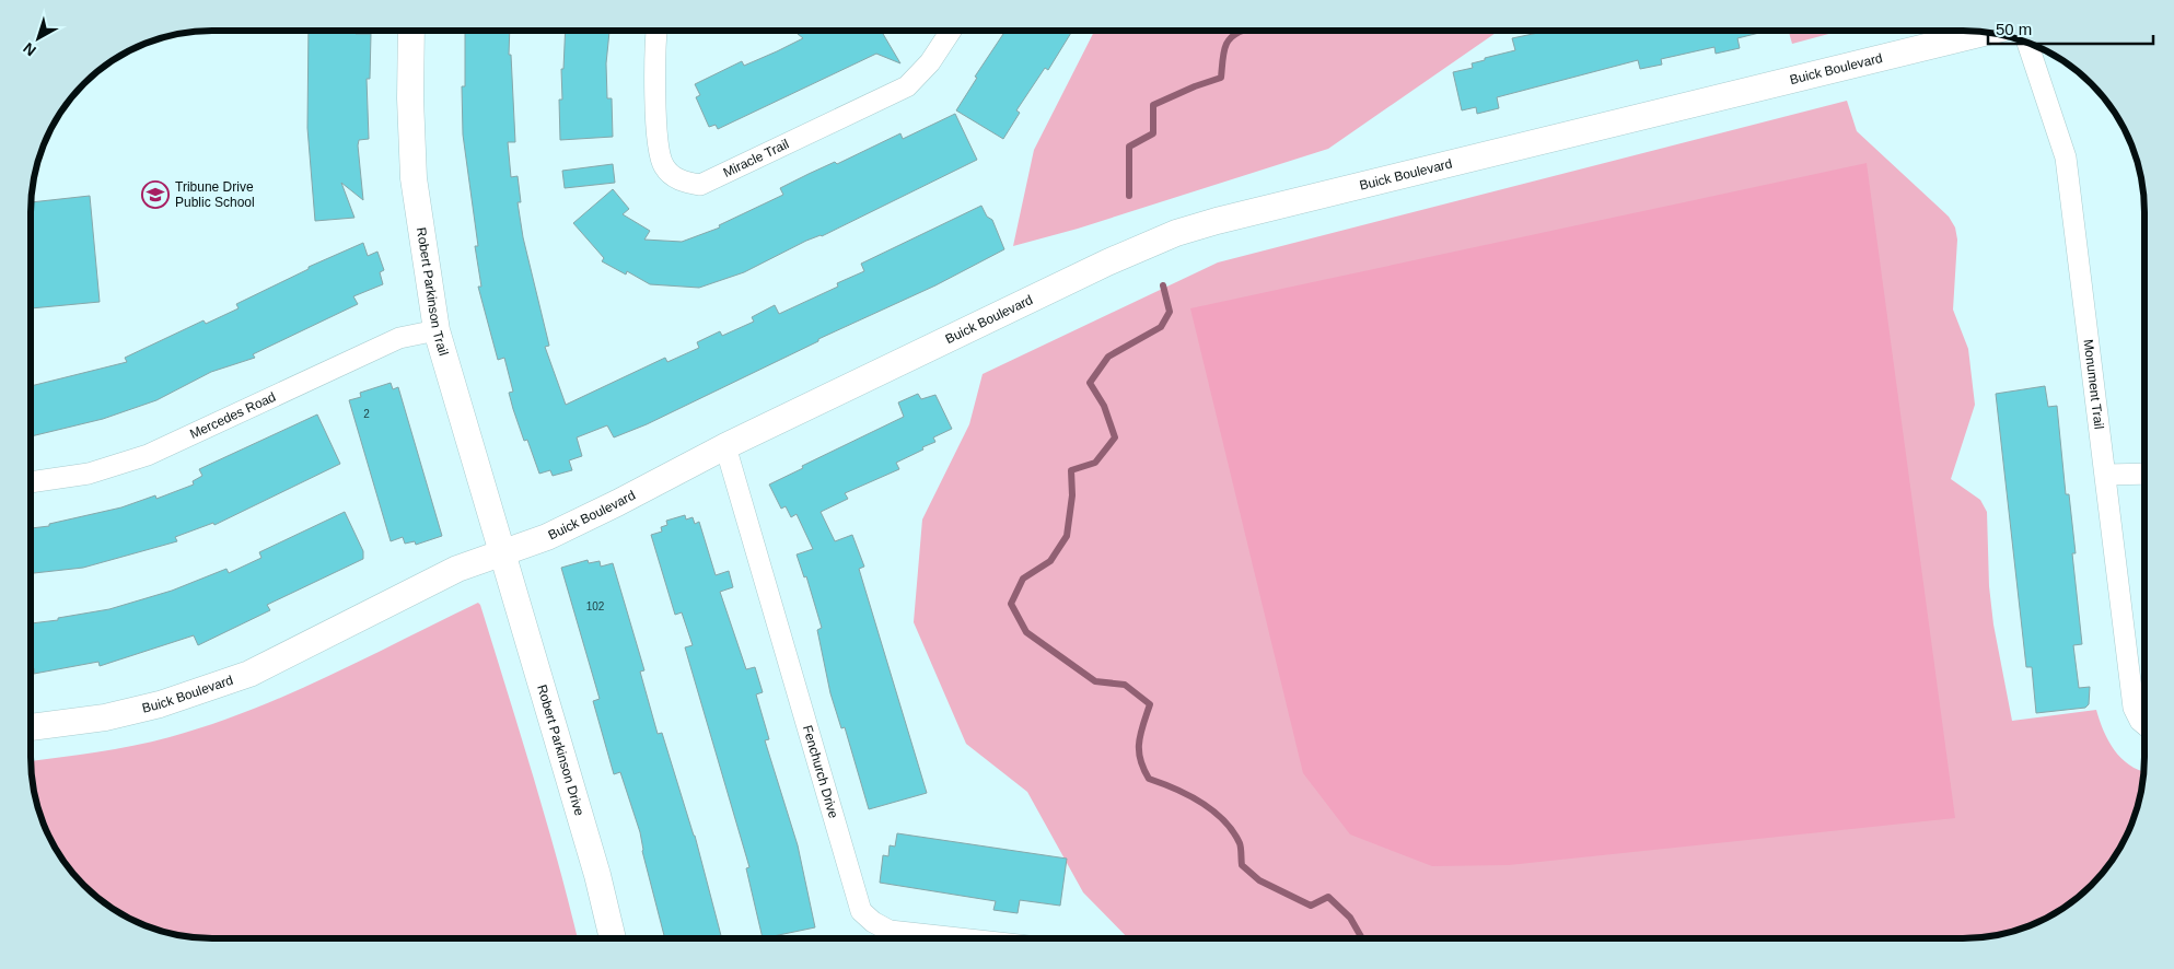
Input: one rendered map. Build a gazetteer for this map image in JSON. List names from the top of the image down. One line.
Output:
{"streets":{"street":["Buick Boulevard","Miracle Trail","Robert Parkinson Trail","Monument Trail","Mercedes Road","Robert Parkinson Drive","Fenchurch Drive"]},"crossings":[["Buick Boulevard","Robert Parkinson Trail"],["Buick Boulevard","Robert Parkinson Drive"],["Buick Boulevard","Fenchurch Drive"],["Robert Parkinson Trail","Mercedes Road"],["Robert Parkinson Trail","Robert Parkinson Drive"]],"places":{"school or university":["Tribune Drive Public School"]},"house_numbers":["2","102"],"scale_bar":"50 m","north":"bottom left"}
